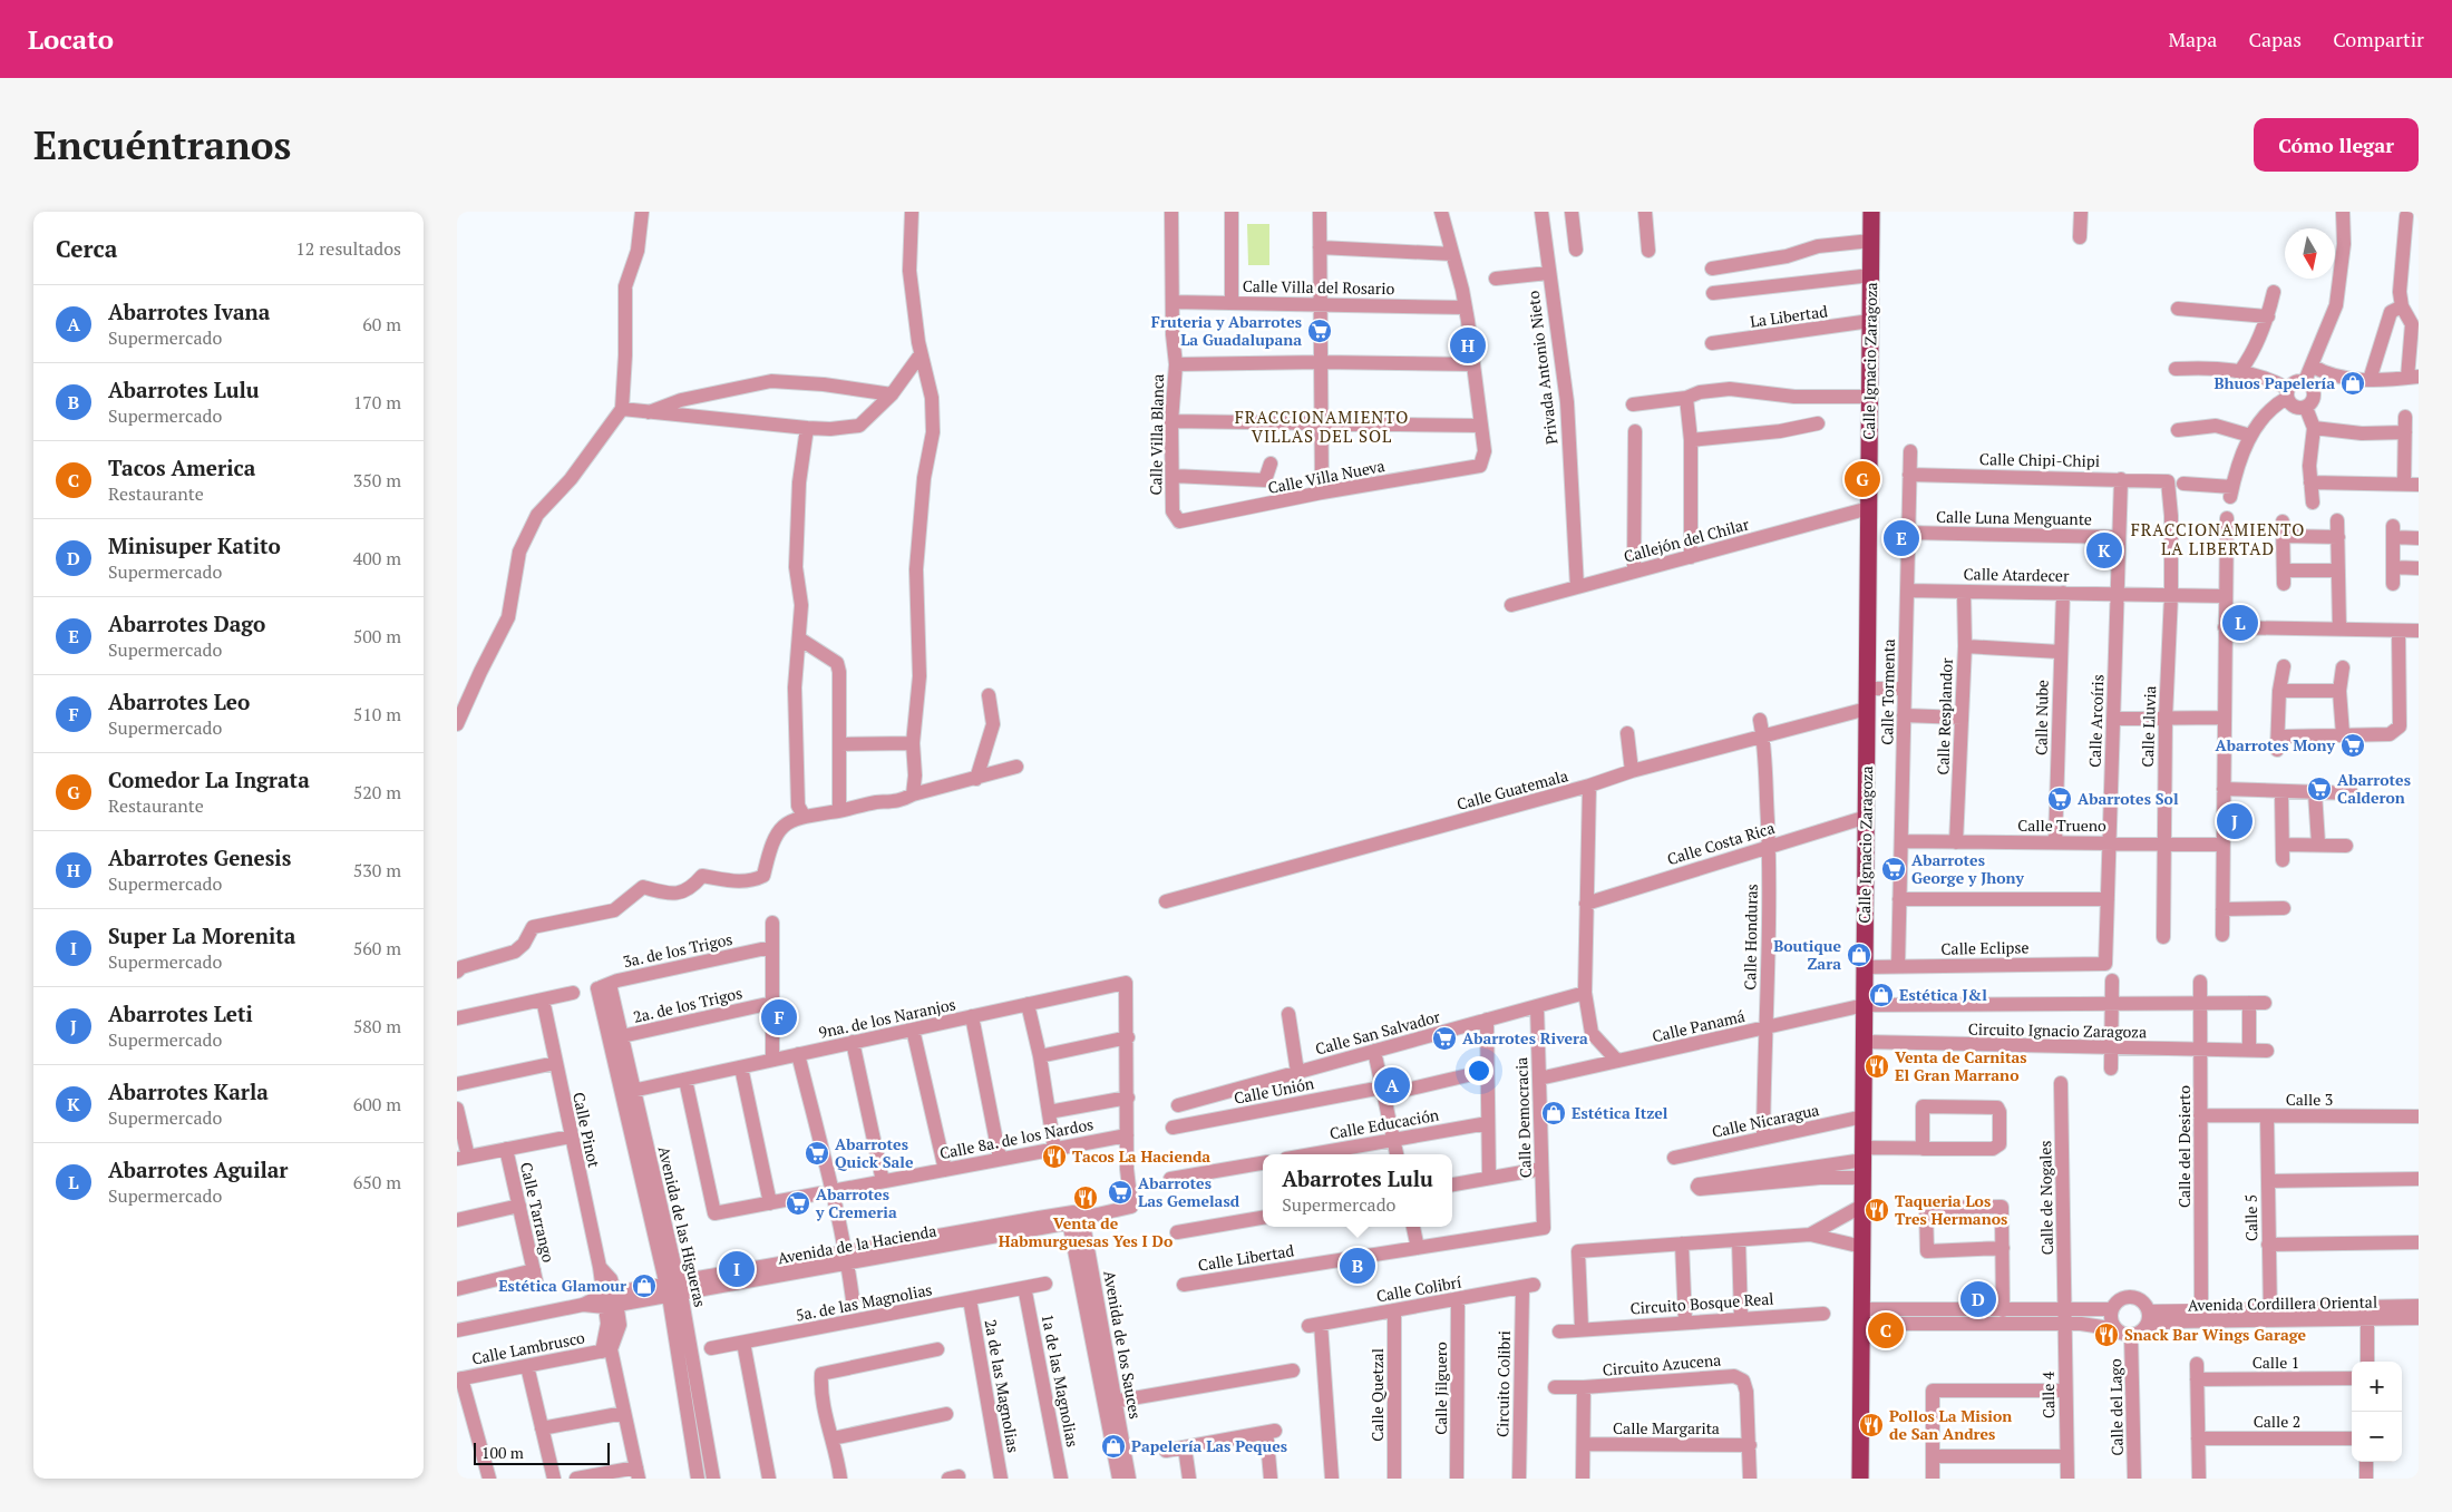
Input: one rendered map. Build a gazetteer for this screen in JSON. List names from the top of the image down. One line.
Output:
{"streets":{"main road":["Calle Ignacio Zaragoza"],"street":["Calle Villa del Rosario","La Libertad","Privada Antonio Nieto","Calle Villa Blanca","Calle Chipi-Chipi","Calle Villa Nueva","Calle Luna Menguante","Callejón del Chilar","Calle Atardecer","Calle Tormenta","Calle Resplandor","Calle Nube","Calle Arcoíris","Calle Lluvia","Calle Guatemala","Calle Trueno","Calle Costa Rica","Calle Honduras","Calle Eclipse","3a. de los Trigos","2a. de los Trigos","9na. de los Naranjos","Calle Panamá","Circuito Ignacio Zaragoza","Calle San Salvador","Calle Unión","Calle 3","Calle Democracia","Calle Nicaragua","Calle Educación","Calle Pinot","Calle 8a. de los Nardos","Calle del Desierto","Calle de Nogales","Calle Tarrango","Calle 5","Avenida de las Higueras","Avenida de la Hacienda","Calle Libertad","Calle Colibrí","5a. de las Magnolias","Circuito Bosque Real","Avenida Cordillera Oriental","Avenida de los Sauces","Calle Lambrusco","Calle 1","Circuito Azucena","1a de las Magnolias","Circuito Colibri","2a de las Magnolias","Calle Jilguero","Calle Quetzal","Calle 4","Calle del Lago","Calle 2","Calle Margarita"]},"crossings":[["Calle Villa del Rosario","Calle Villa Blanca"],["La Libertad","Calle Ignacio Zaragoza"],["Calle Ignacio Zaragoza","Callejón del Chilar"],["Calle Ignacio Zaragoza","Calle Guatemala"],["Calle Ignacio Zaragoza","Calle Costa Rica"],["Calle Ignacio Zaragoza","Calle Eclipse"],["Calle Ignacio Zaragoza","Calle Panamá"],["Calle Ignacio Zaragoza","Circuito Ignacio Zaragoza"],["Calle Ignacio Zaragoza","Calle Nicaragua"],["Privada Antonio Nieto","Callejón del Chilar"],["Calle Villa Blanca","Calle Villa Nueva"],["Calle Chipi-Chipi","Calle Tormenta"],["Calle Chipi-Chipi","Calle Arcoíris"],["Calle Chipi-Chipi","Calle Lluvia"],["Calle Luna Menguante","Calle Tormenta"],["Calle Luna Menguante","Calle Arcoíris"],["Calle Atardecer","Calle Tormenta"],["Calle Atardecer","Calle Resplandor"],["Calle Atardecer","Calle Nube"],["Calle Atardecer","Calle Arcoíris"],["Calle Atardecer","Calle Lluvia"],["Calle Tormenta","Calle Guatemala"],["Calle Tormenta","Calle Trueno"],["Calle Tormenta","Calle Eclipse"],["Calle Resplandor","Calle Trueno"],["Calle Nube","Calle Trueno"],["Calle Arcoíris","Calle Trueno"],["Calle Arcoíris","Calle Eclipse"],["Calle Lluvia","Calle Trueno"],["Calle Guatemala","Calle Honduras"],["Calle Costa Rica","Calle Honduras"],["Calle Honduras","Calle Panamá"],["Calle Honduras","Calle Nicaragua"],["3a. de los Trigos","Avenida de las Higueras"],["2a. de los Trigos","Avenida de las Higueras"],["9na. de los Naranjos","Calle 8a. de los Nardos"],["9na. de los Naranjos","Avenida de las Higueras"],["Calle Panamá","Circuito Ignacio Zaragoza"],["Calle Panamá","Calle Democracia"],["Circuito Ignacio Zaragoza","Calle del Desierto"],["Calle San Salvador","Calle Democracia"],["Calle 3","Calle del Desierto"],["Calle 3","Calle 5"],["Calle Democracia","Calle Libertad"],["Calle Pinot","Avenida de la Hacienda"],["Calle 8a. de los Nardos","Avenida de la Hacienda"],["Calle del Desierto","Avenida Cordillera Oriental"],["Calle de Nogales","Calle 4"],["Calle 5","Avenida Cordillera Oriental"],["Avenida de las Higueras","Avenida de la Hacienda"],["Avenida de la Hacienda","Avenida de los Sauces"],["Calle Colibrí","Circuito Colibri"],["Calle Colibrí","Calle Jilguero"],["Calle Colibrí","Calle Quetzal"],["5a. de las Magnolias","1a de las Magnolias"],["5a. de las Magnolias","2a de las Magnolias"],["Avenida Cordillera Oriental","Calle del Lago"],["Circuito Azucena","Calle Margarita"]],"districts":["FRACCIONAMIENTO VILLAS DEL SOL","FRACCIONAMIENTO LA LIBERTAD"],"places":{"supermarket":["Fruteria y Abarrotes La Guadalupana","Abarrotes Mony","Abarrotes Calderon","Abarrotes Sol","Abarrotes George y Jhony","Abarrotes Rivera","Abarrotes Quick Sale","Abarrotes Las Gemelasd","Abarrotes y Cremeria"],"shop":["Bhuos Papelería","Boutique Zara","Estética J&l","Estética Itzel","Estética Glamour","Papelería Las Peques"],"restaurant":["Venta de Carnitas El Gran Marrano","Tacos La Hacienda","Venta de Habmurguesas Yes I Do","Taqueria Los Tres Hermanos","Snack Bar Wings Garage","Pollos La Mision de San Andres"]},"scale_bar":"100 m","north":"bottom","page":{"header":"Locato","nav":["Mapa","Capas","Compartir"],"buttons":"Cómo llegar","title":"Encuéntranos","heading":["Cerca","12 resultados"],"list":[{"mark":"A","name":"Abarrotes Ivana","note":"Supermercado","value":"60 m"},{"mark":"B","name":"Abarrotes Lulu","note":"Supermercado","value":"170 m"},{"mark":"C","name":"Tacos America","note":"Restaurante","value":"350 m"},{"mark":"D","name":"Minisuper Katito","note":"Supermercado","value":"400 m"},{"mark":"E","name":"Abarrotes Dago","note":"Supermercado","value":"500 m"},{"mark":"F","name":"Abarrotes Leo","note":"Supermercado","value":"510 m"},{"mark":"G","name":"Comedor La Ingrata","note":"Restaurante","value":"520 m"},{"mark":"H","name":"Abarrotes Genesis","note":"Supermercado","value":"530 m"},{"mark":"I","name":"Super La Morenita","note":"Supermercado","value":"560 m"},{"mark":"J","name":"Abarrotes Leti","note":"Supermercado","value":"580 m"},{"mark":"K","name":"Abarrotes Karla","note":"Supermercado","value":"600 m"},{"mark":"L","name":"Abarrotes Aguilar","note":"Supermercado","value":"650 m"}],"pins":["H","G","E","K","L","J","F","A","B","I","D","C"],"popup":["Abarrotes Lulu","Supermercado"],"map_buttons":["+","−"],"scale":"100 m"}}
